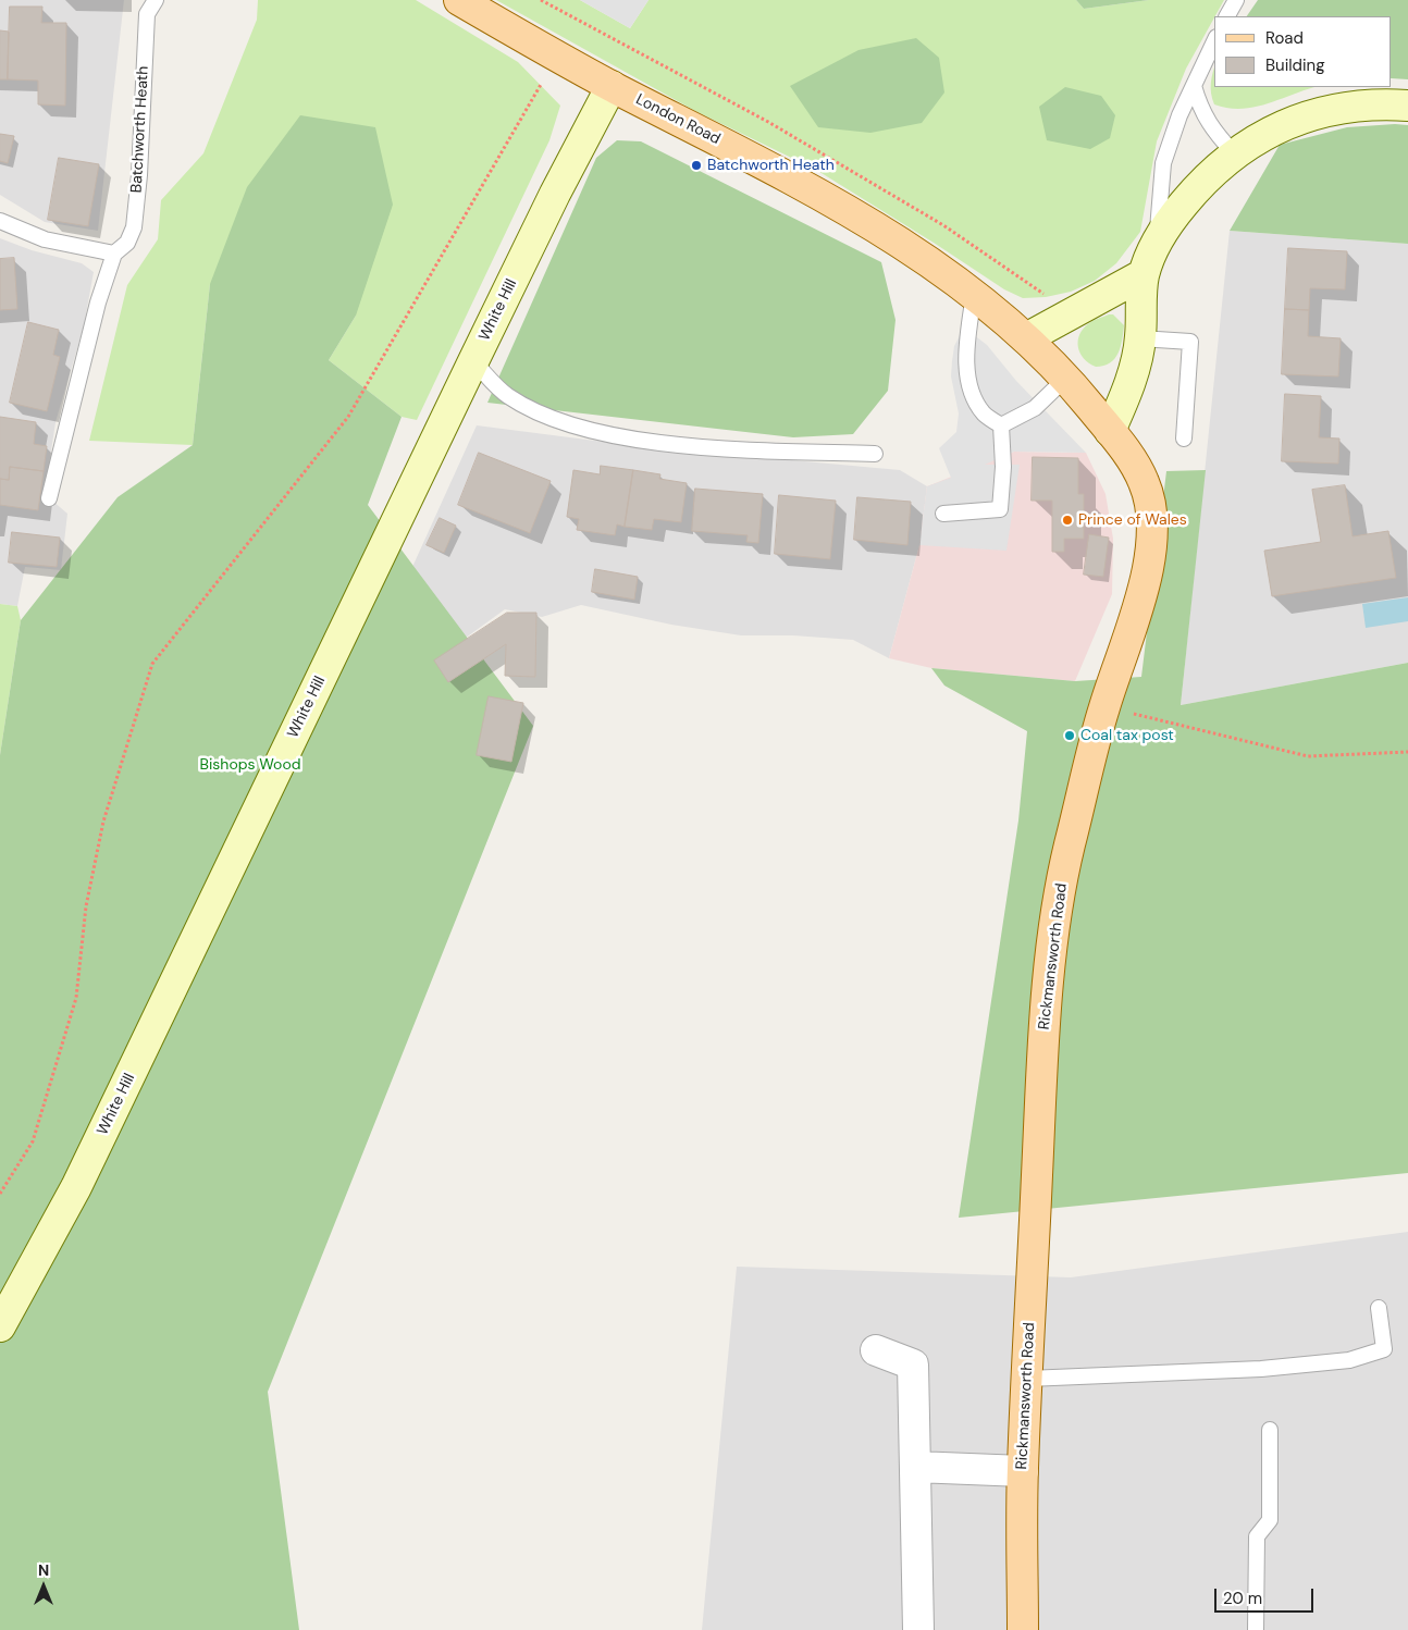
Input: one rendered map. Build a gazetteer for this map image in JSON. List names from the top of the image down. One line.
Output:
{"streets":{"main road":["London Road","Rickmansworth Road"],"street":["White Hill"],"lane":["Batchworth Heath"]},"crossings":[["London Road","White Hill"],["London Road","Rickmansworth Road"]],"parks":["Bishops Wood"],"places":["Batchworth Heath","Prince of Wales","Coal tax post"],"legend":["Road","Building"],"scale_bar":"20 m","north":"top"}
